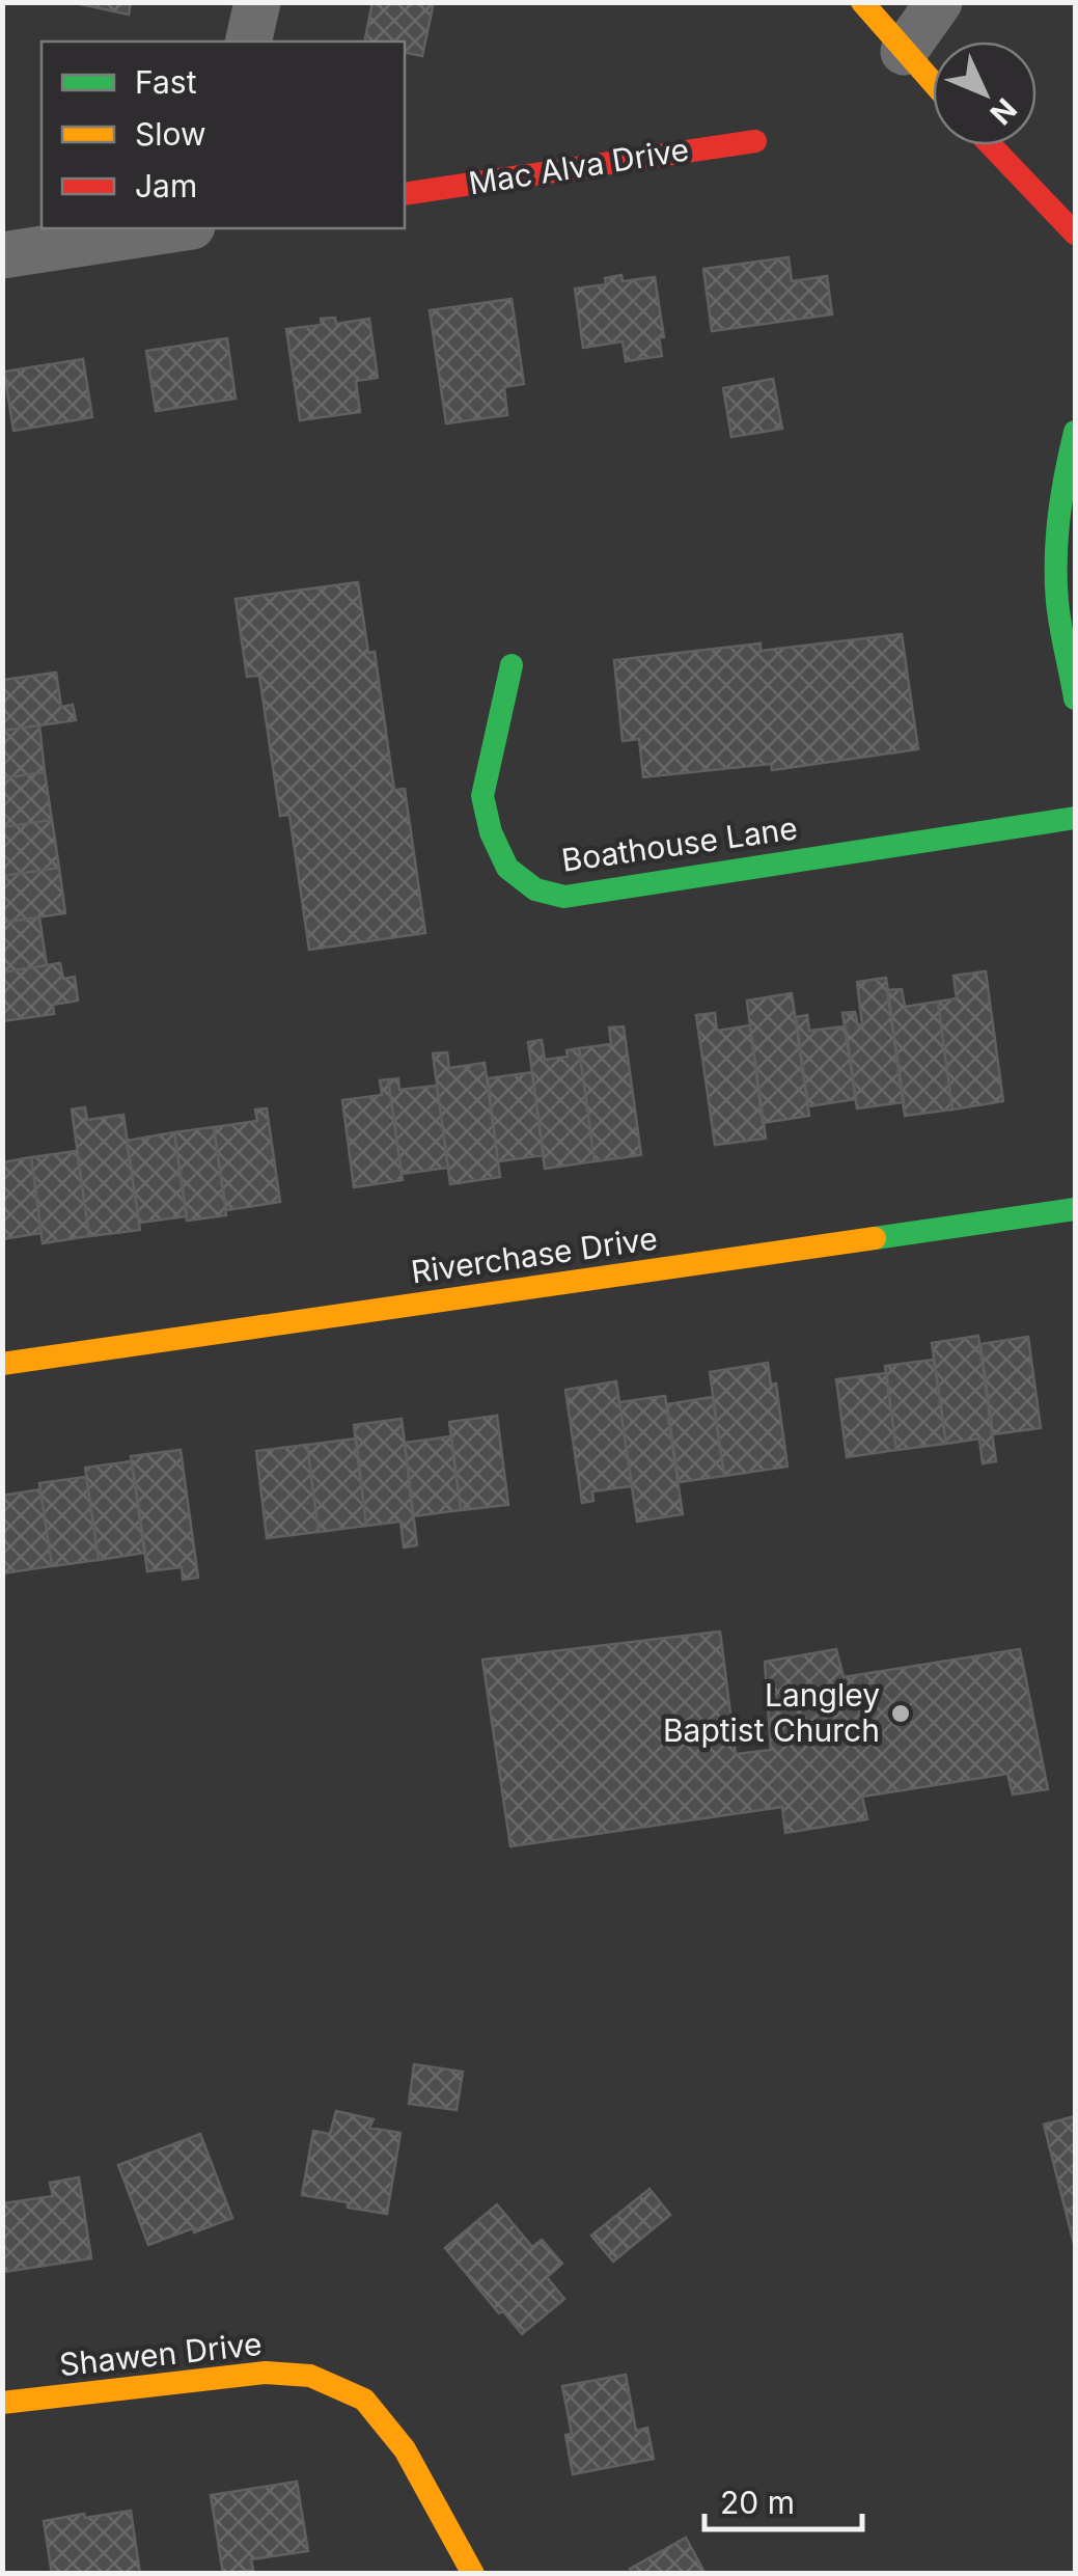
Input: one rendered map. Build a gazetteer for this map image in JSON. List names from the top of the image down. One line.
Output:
{"streets":{"street":["Mac Alva Drive","Boathouse Lane","Riverchase Drive","Shawen Drive"]},"places":["Langley Baptist Church"],"legend":["Fast","Slow","Jam"],"scale_bar":"20 m","north":"bottom right"}
